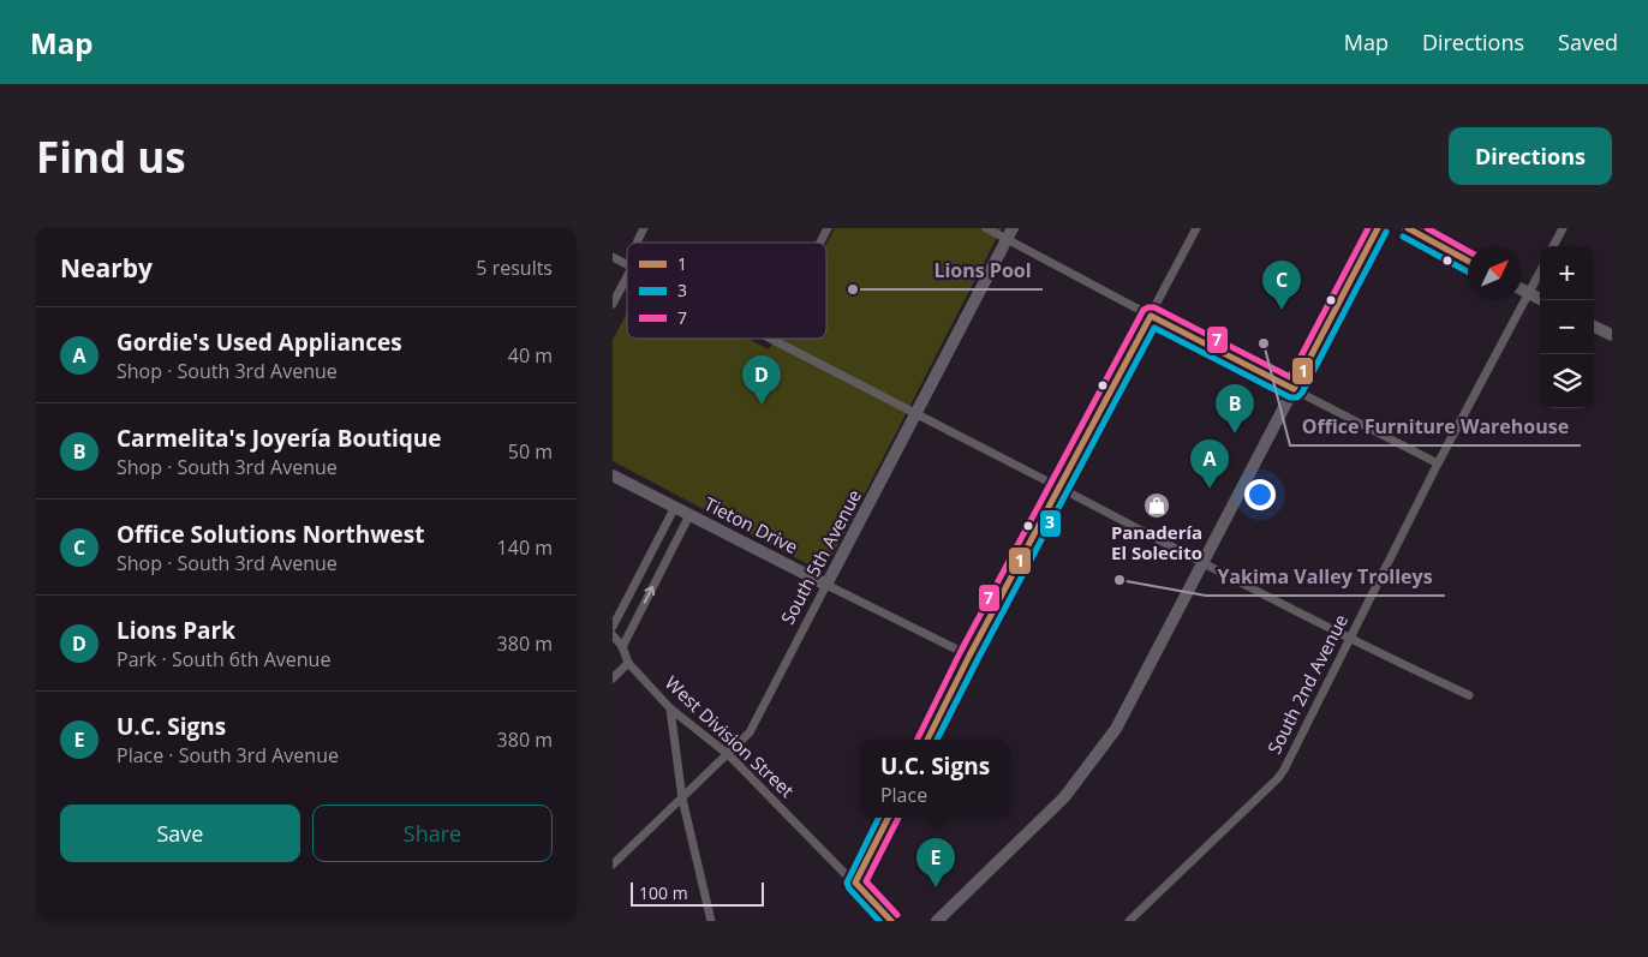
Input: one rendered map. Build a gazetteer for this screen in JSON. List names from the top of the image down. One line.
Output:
{"streets":{"street":["Tieton Drive","South 5th Avenue","South 2nd Avenue","West Division Street"]},"crossings":[["Tieton Drive","South 5th Avenue"],["South 5th Avenue","West Division Street"]],"places":{"other":["Lions Pool","Office Furniture Warehouse","Yakima Valley Trolleys"],"shop":["Panadería El Solecito"]},"lines":["transit line 1","transit line 7","transit line 3"],"legend":["1","3","7"],"scale_bar":"100 m","north":"top right","page":{"header":"Map","nav":["Map","Directions","Saved"],"buttons":["Directions",["Save","Share"]],"title":"Find us","heading":["Nearby","5 results"],"map_buttons":["+","−"],"pins":["C","D","B","A","E"],"list":[{"mark":"A","name":"Gordie's Used Appliances","note":"Shop · South 3rd Avenue","value":"40 m"},{"mark":"B","name":"Carmelita's Joyería Boutique","note":"Shop · South 3rd Avenue","value":"50 m"},{"mark":"C","name":"Office Solutions Northwest","note":"Shop · South 3rd Avenue","value":"140 m"},{"mark":"D","name":"Lions Park","note":"Park · South 6th Avenue","value":"380 m"},{"mark":"E","name":"U.C. Signs","note":"Place · South 3rd Avenue","value":"380 m"}],"popup":["U.C. Signs","Place"],"scale":"100 m"}}
